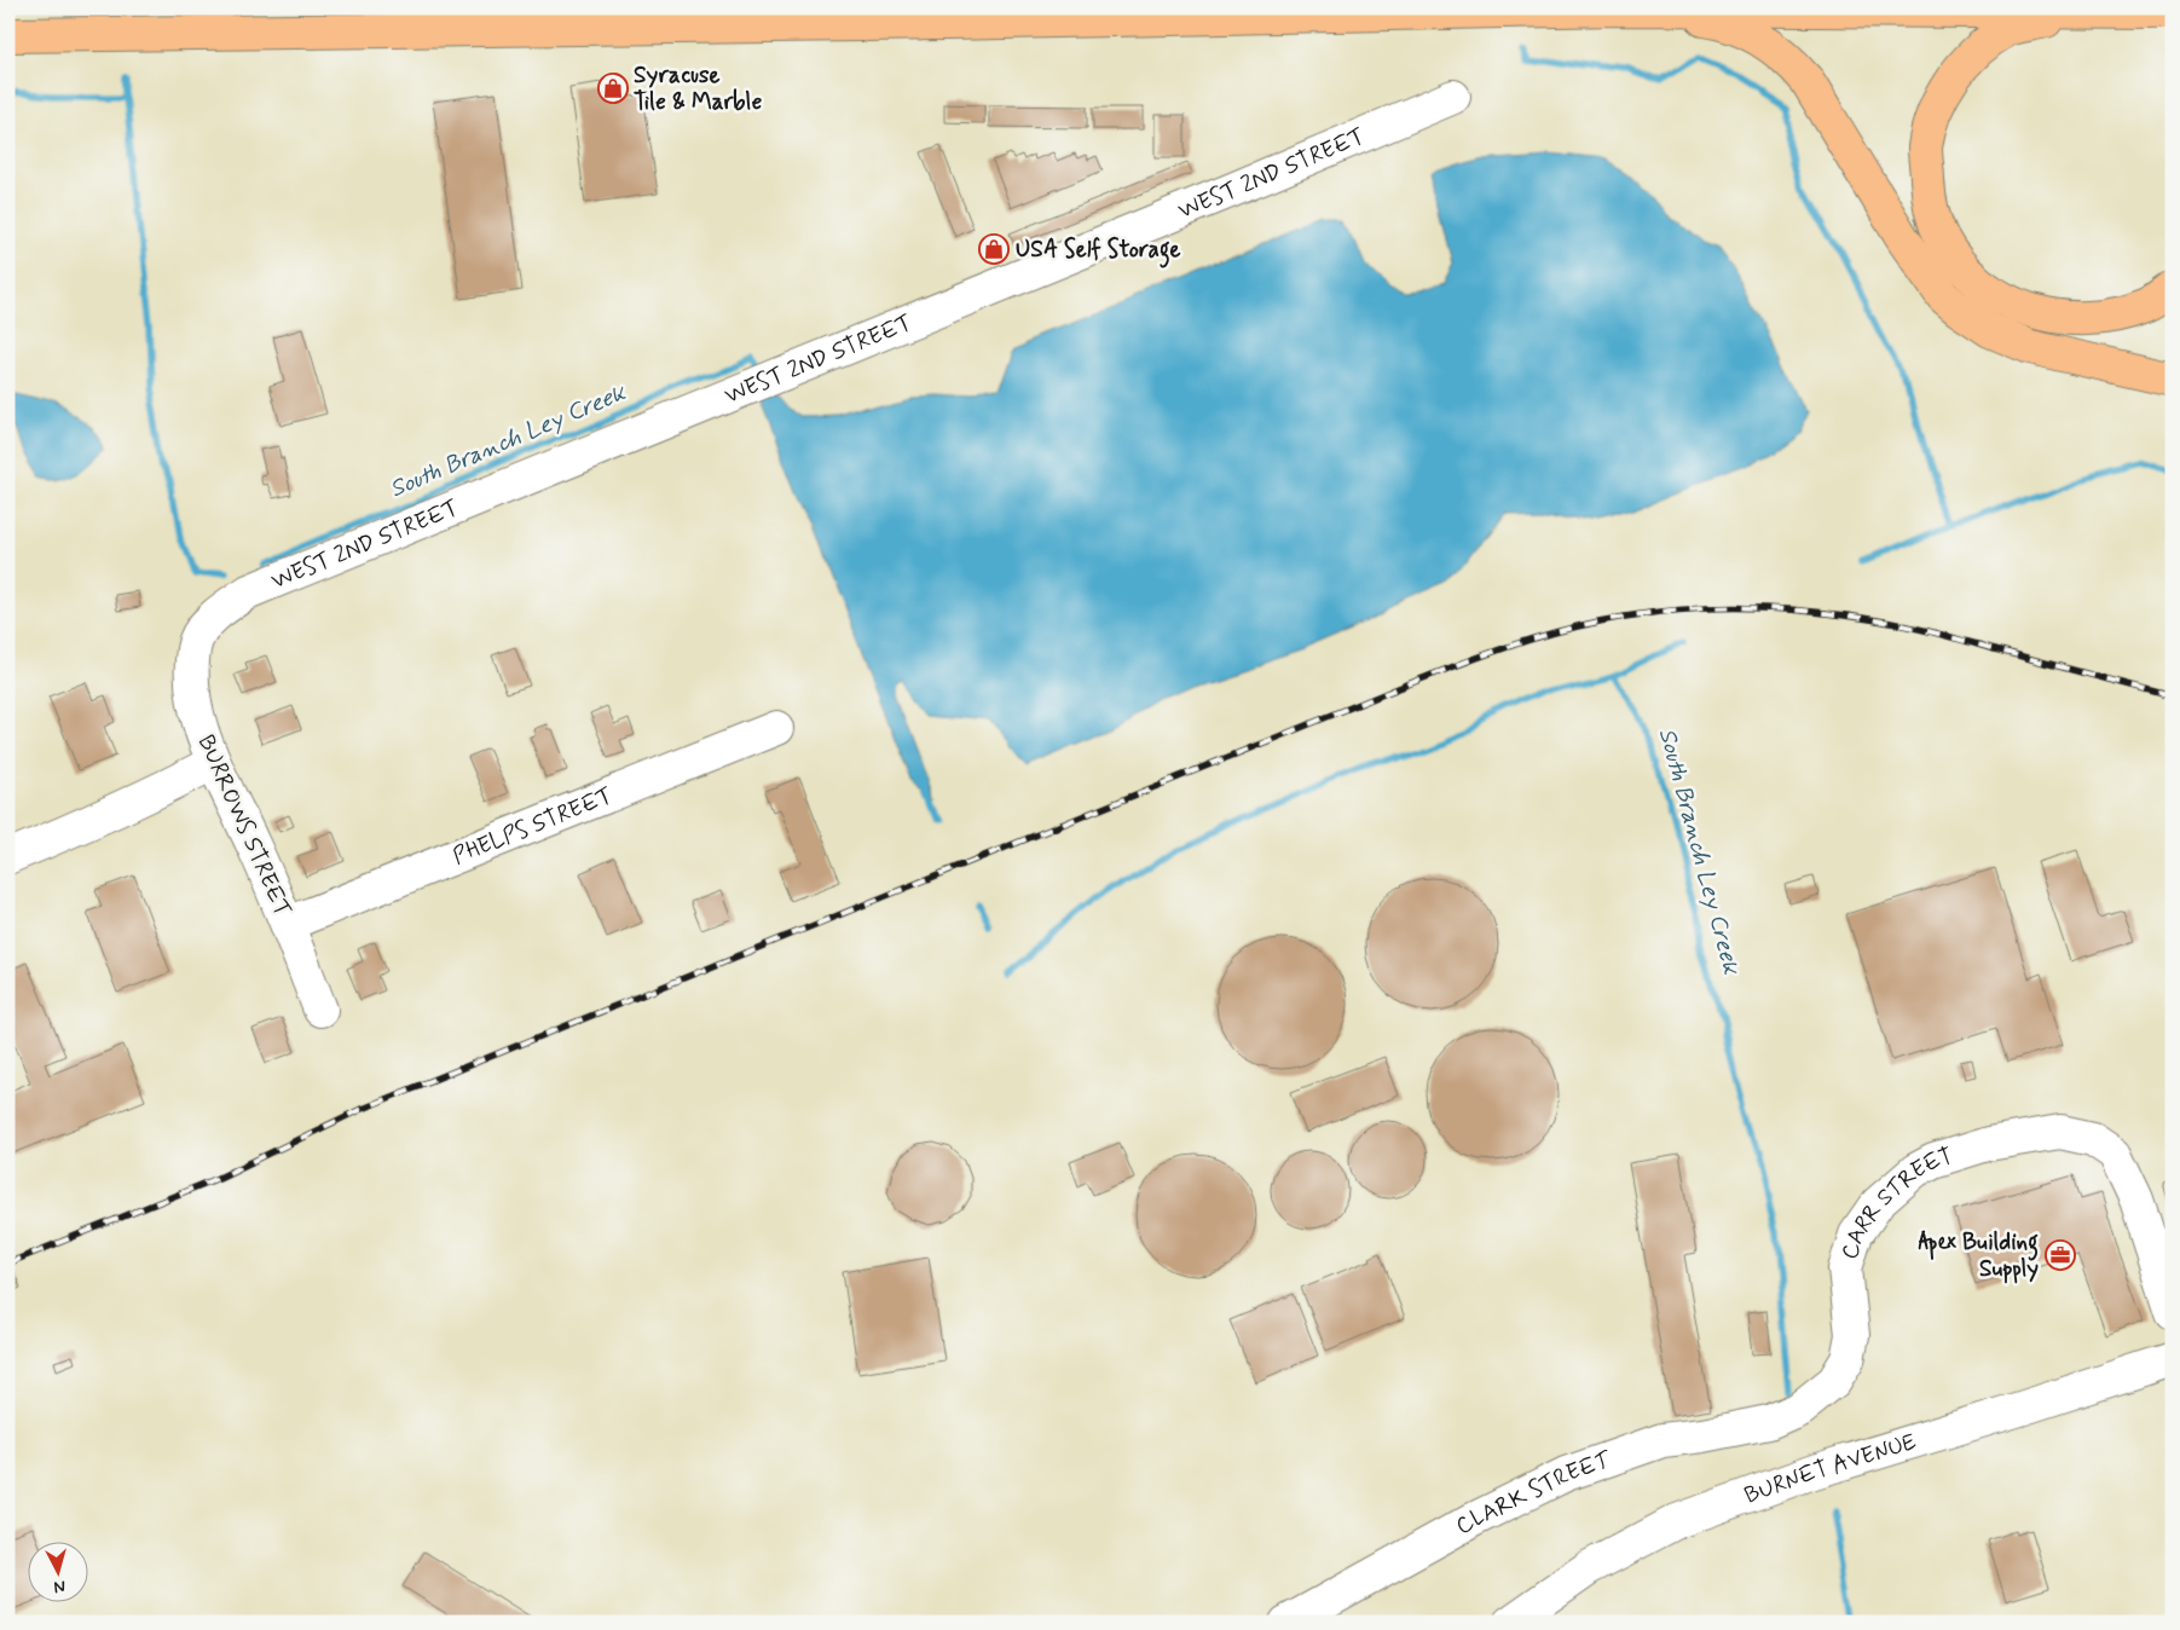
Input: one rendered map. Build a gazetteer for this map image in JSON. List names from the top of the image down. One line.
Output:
{"streets":{"street":["WEST 2ND STREET","BURROWS STREET","PHELPS STREET","CARR STREET","BURNET AVENUE","CLARK STREET"]},"crossings":[["WEST 2ND STREET","BURROWS STREET"],["BURROWS STREET","PHELPS STREET"],["CARR STREET","CLARK STREET"]],"water":["South Branch Ley Creek"],"places":{"shop":["Syracuse Tile & Marble","USA Self Storage"],"office":["Apex Building Supply"]},"north":"bottom"}
